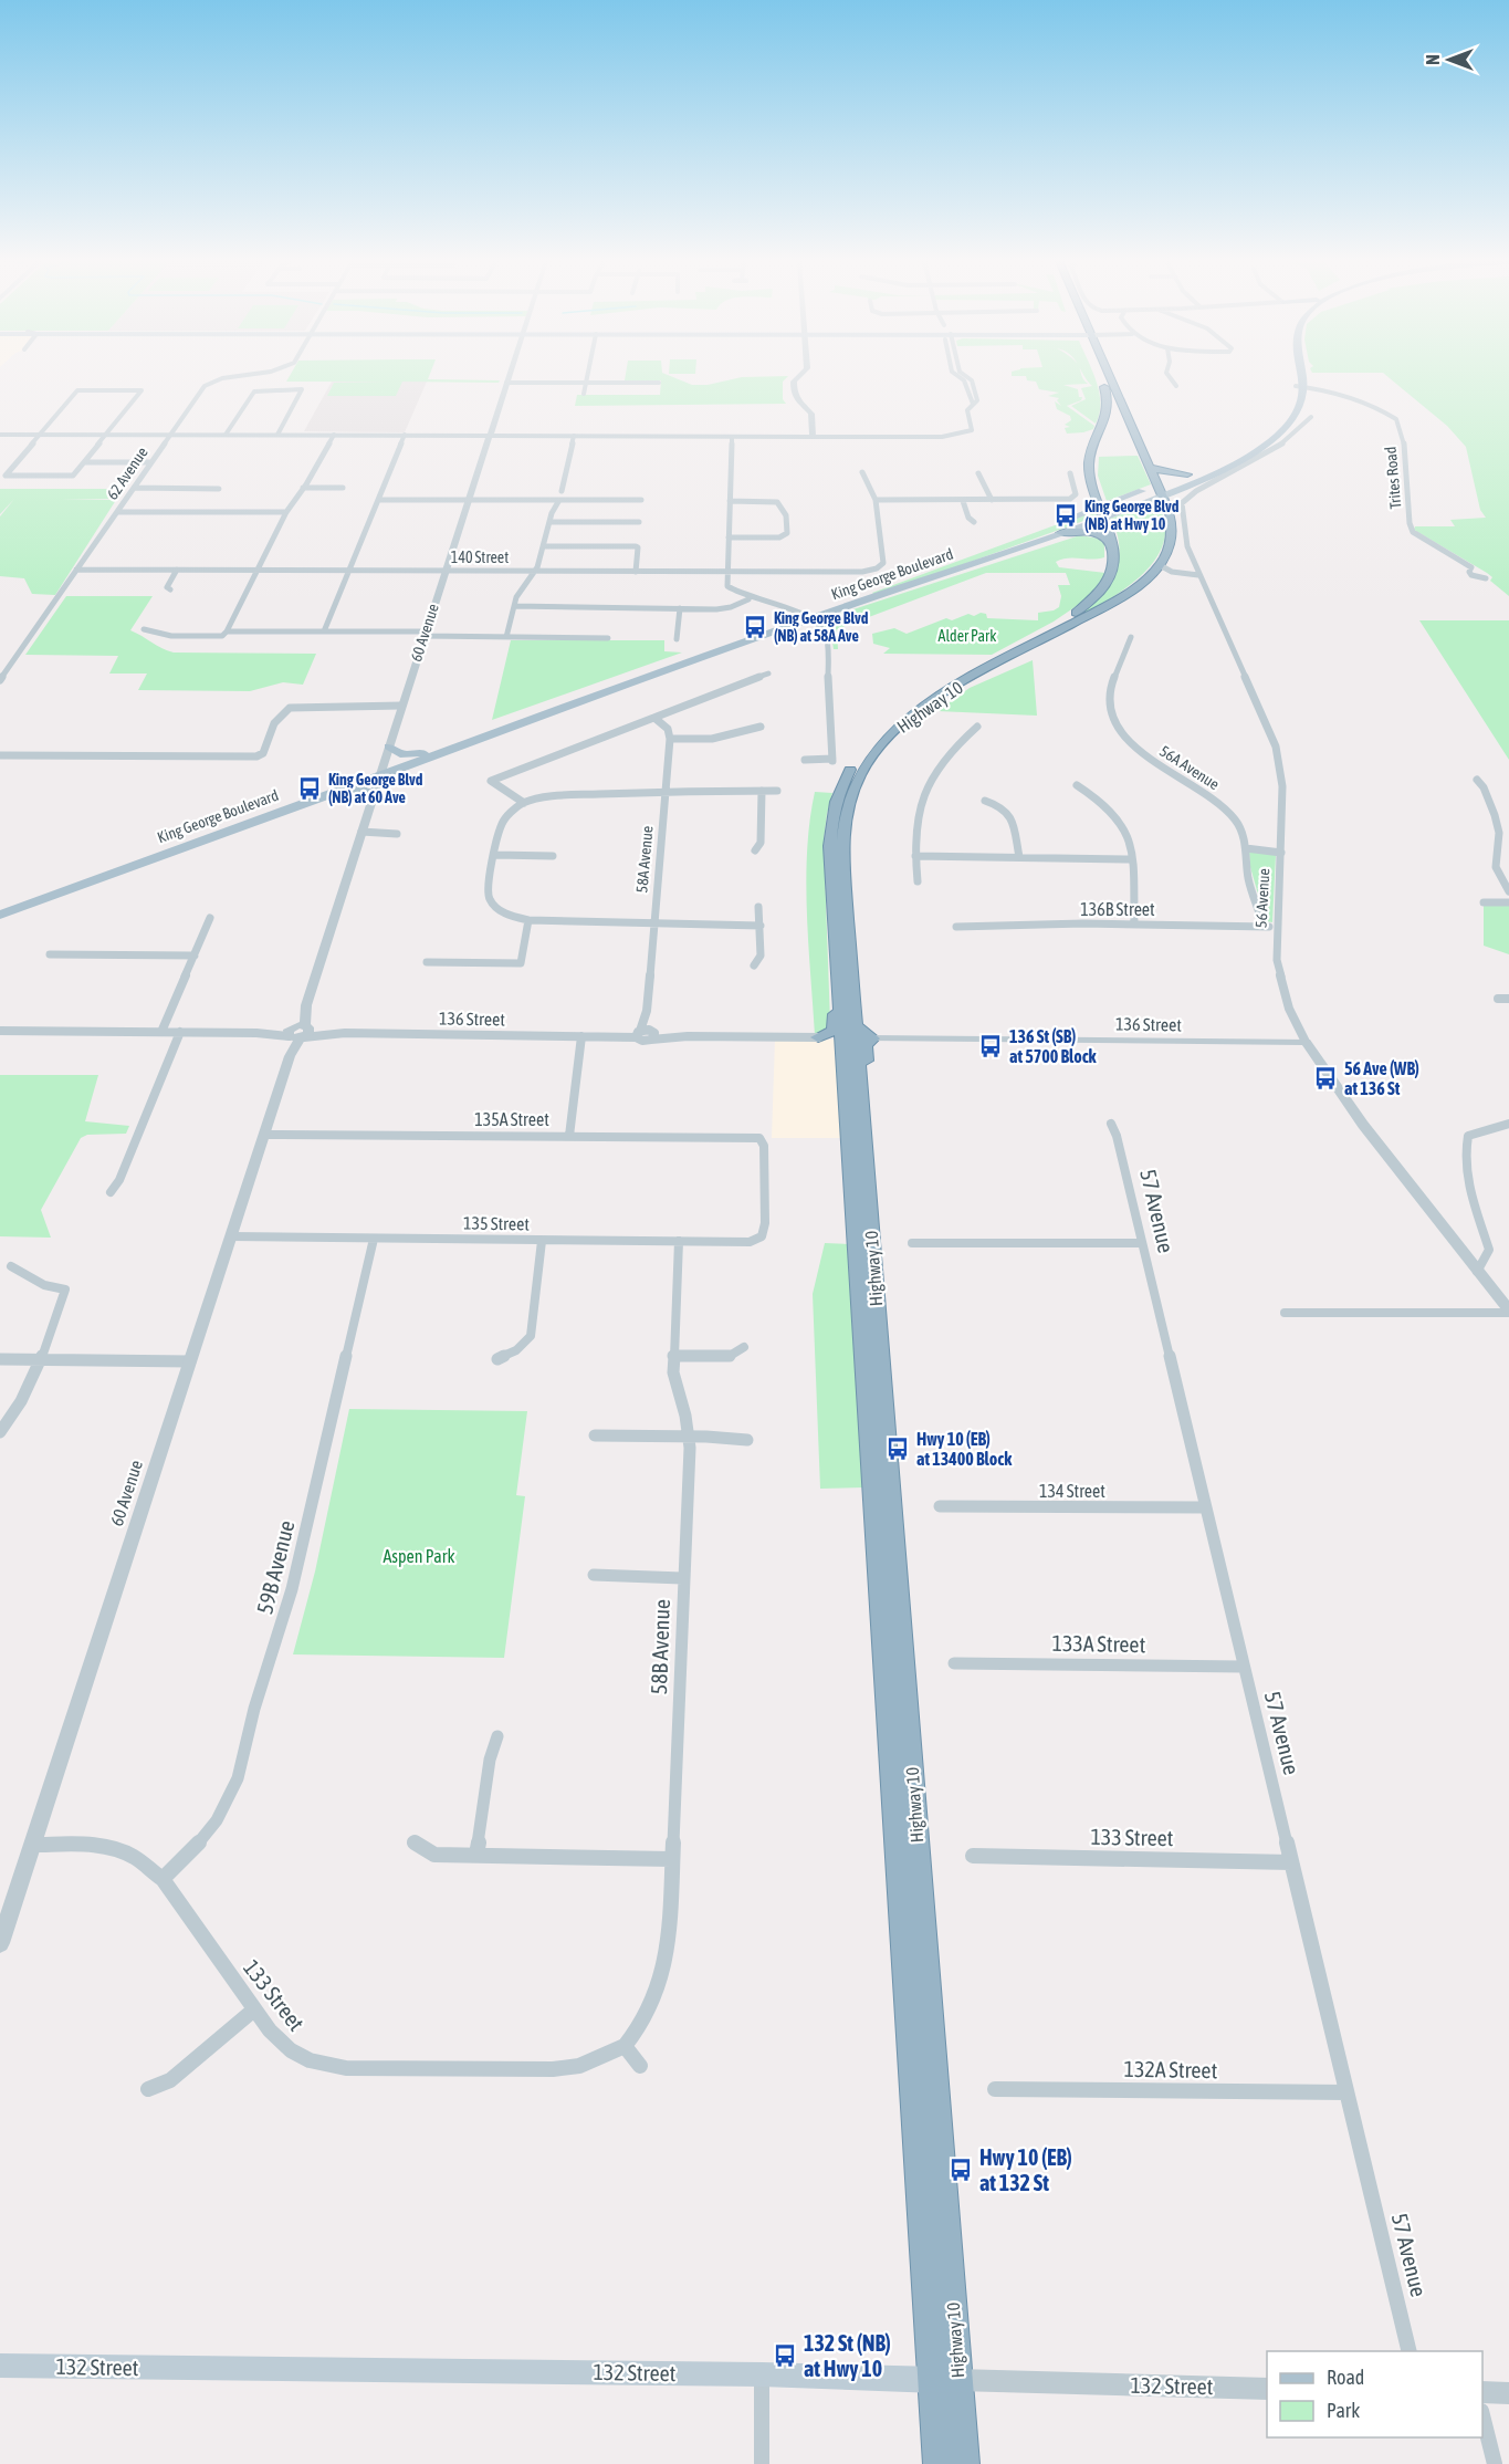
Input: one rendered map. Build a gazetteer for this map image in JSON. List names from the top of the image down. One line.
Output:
{"streets":{"highway":["Highway 10"],"main road":["King George Boulevard","132 Street"],"street":["62 Avenue","Trites Road","140 Street","60 Avenue","56A Avenue","58A Avenue","56 Avenue","136B Street","136 Street","135A Street","57 Avenue","135 Street","134 Street","59B Avenue","133A Street","58B Avenue","133 Street","132A Street"]},"crossings":[["62 Avenue","140 Street"],["Trites Road","King George Boulevard"],["140 Street","60 Avenue"],["King George Boulevard","60 Avenue"],["King George Boulevard","Highway 10"],["60 Avenue","136 Street"],["60 Avenue","135A Street"],["60 Avenue","135 Street"],["60 Avenue","133 Street"],["Highway 10","136 Street"],["Highway 10","132 Street"],["56A Avenue","136B Street"],["58A Avenue","136 Street"],["56 Avenue","136B Street"],["56 Avenue","136 Street"],["135A Street","135 Street"],["57 Avenue","134 Street"],["57 Avenue","133A Street"],["57 Avenue","133 Street"],["57 Avenue","132A Street"],["135 Street","59B Avenue"],["135 Street","58B Avenue"],["59B Avenue","133 Street"],["58B Avenue","133 Street"]],"parks":["Alder Park","Aspen Park"],"places":{"bus stop":["King George Blvd (NB) at Hwy 10","King George Blvd (NB) at 58A Ave","King George Blvd (NB) at 60 Ave","136 St (SB) at 5700 Block","56 Ave (WB) at 136 St","Hwy 10 (EB) at 13400 Block","Hwy 10 (EB) at 132 St","132 St (NB) at Hwy 10"]},"legend":["Road","Park"],"north":"left"}
